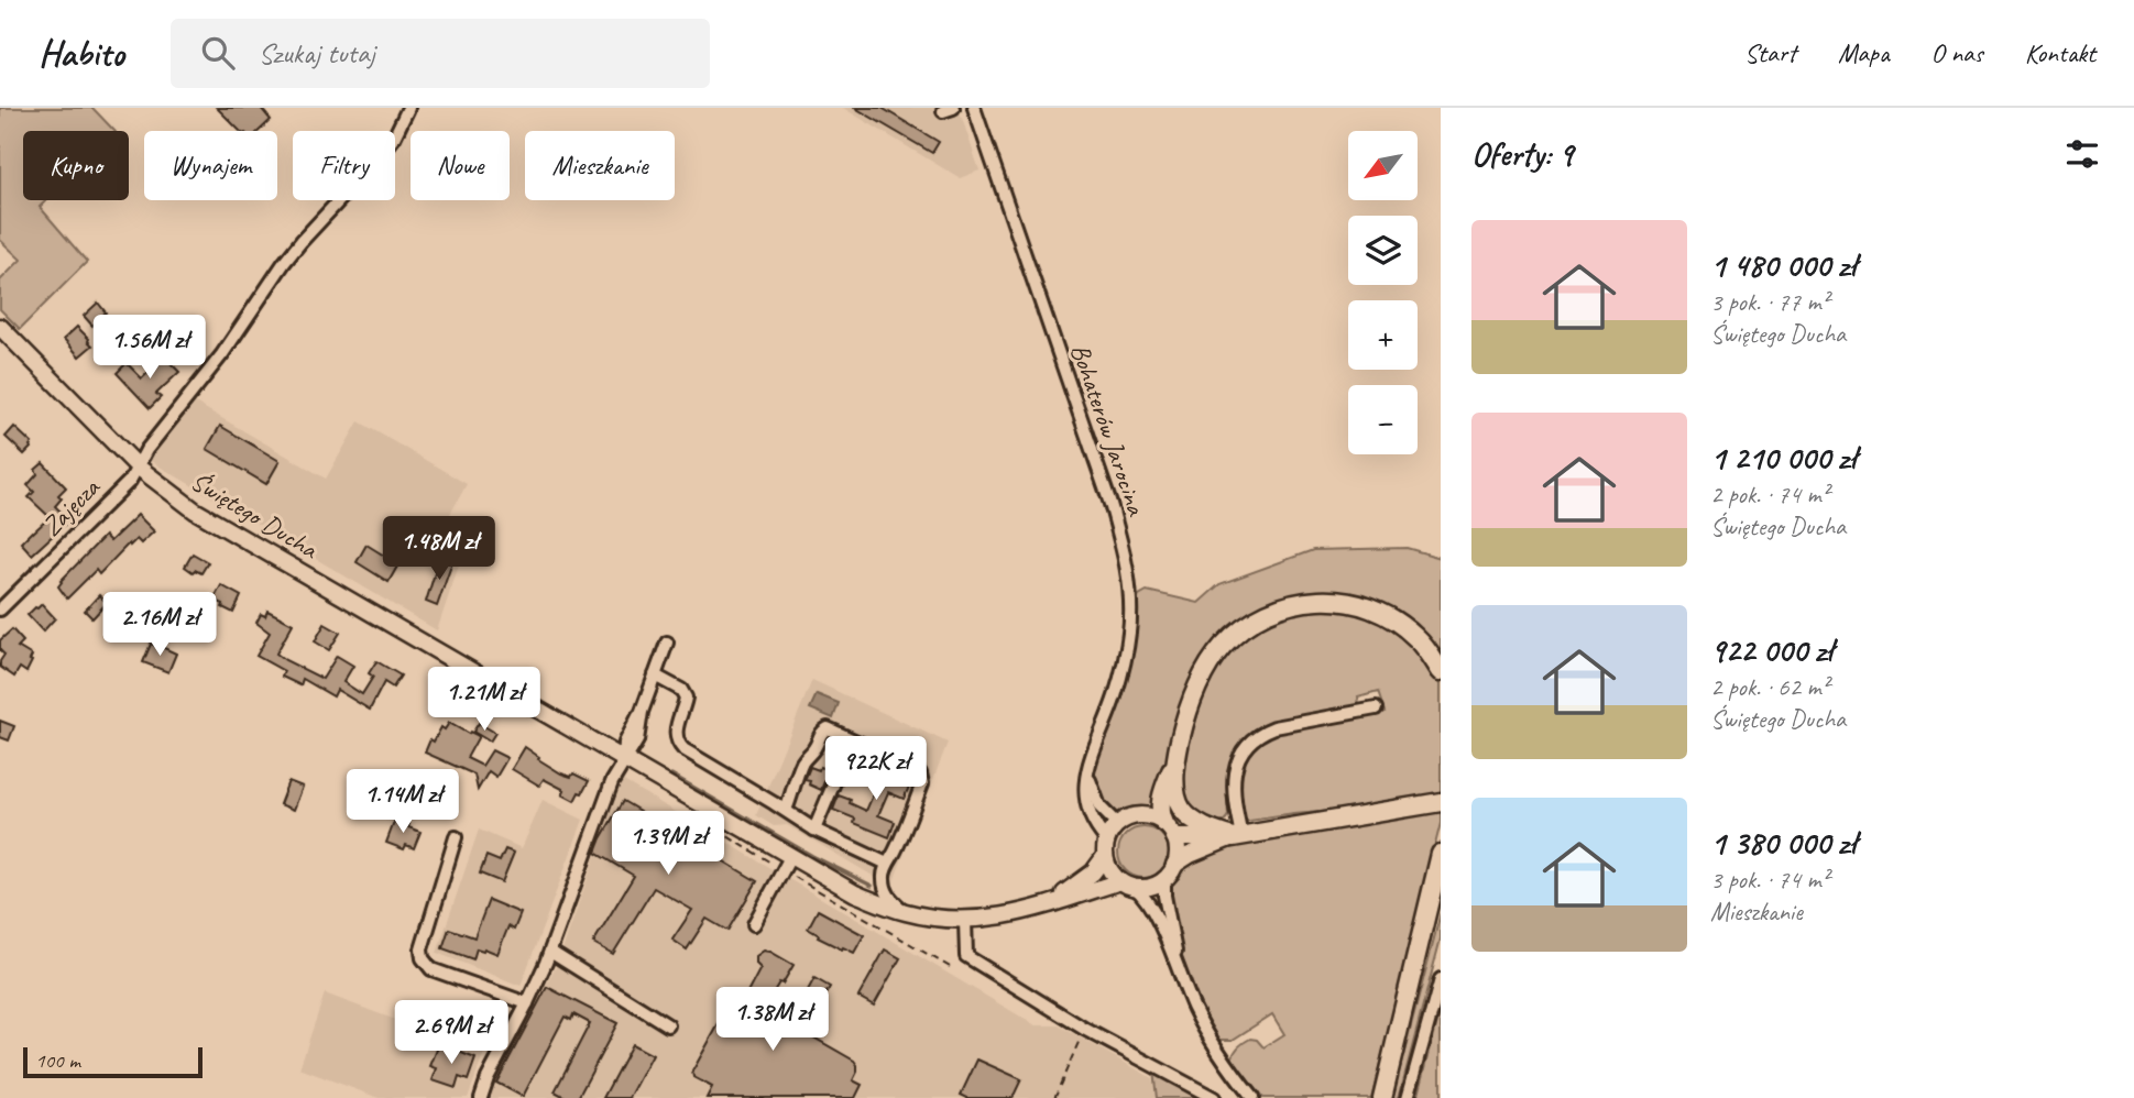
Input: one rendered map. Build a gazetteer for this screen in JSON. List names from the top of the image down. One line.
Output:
{"streets":{"main road":["Świętego Ducha"],"street":["Bohaterów Jarocina","Zajęcza"]},"crossings":[["Bohaterów Jarocina","Świętego Ducha"],["Zajęcza","Świętego Ducha"]],"scale_bar":"100 m","north":"bottom left","page":{"header":"Habito","search":"Szukaj tutaj","nav":["Start","Mapa","O nas","Kontakt"],"heading":"Oferty: 9","map_buttons":["+","−"],"chip":["Kupno","Wynajem","Filtry","Nowe","Mieszkanie"],"list":[{"name":"1 480 000 zł","note":"3 pok. · 77 m² · Świętego Ducha"},{"name":"1 210 000 zł","note":"2 pok. · 74 m² · Świętego Ducha"},{"name":"922 000 zł","note":"2 pok. · 62 m² · Świętego Ducha"},{"name":"1 380 000 zł","note":"3 pok. · 74 m² · Mieszkanie"}],"price":["1.56M zł","1.48M zł","2.16M zł","1.21M zł","922K zł","1.14M zł","1.39M zł","1.38M zł","2.69M zł"],"scale":"100 m"}}
